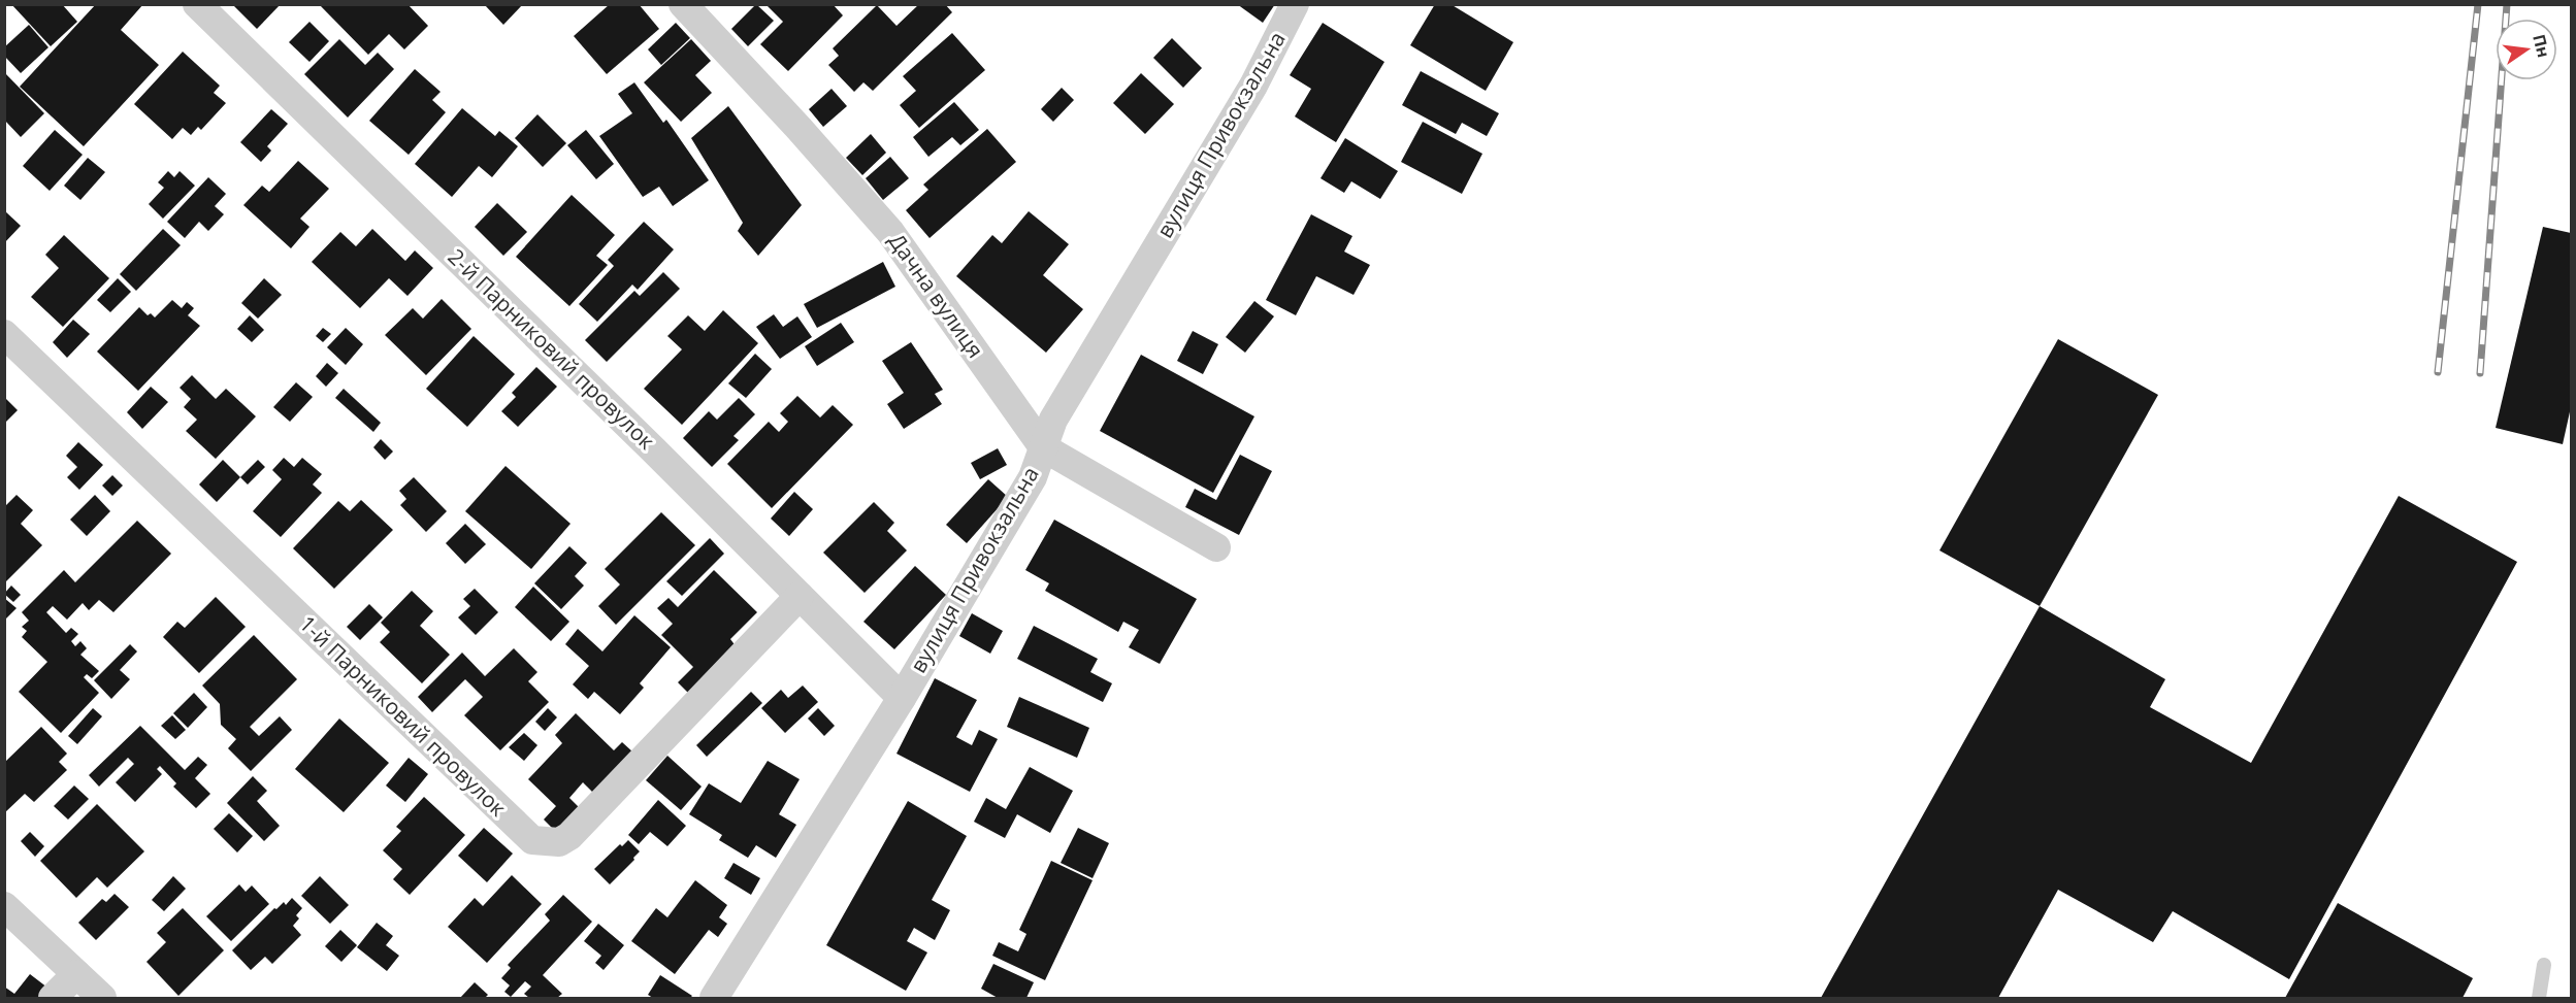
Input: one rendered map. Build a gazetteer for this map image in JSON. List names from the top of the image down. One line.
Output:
{"streets":{"street":["вулиця Привокзальна","Дачна вулиця","2-й Парниковий провулок","1-й Парниковий провулок"]},"crossings":[["вулиця Привокзальна","Дачна вулиця"],["вулиця Привокзальна","2-й Парниковий провулок"],["2-й Парниковий провулок","1-й Парниковий провулок"]],"north":"right"}
